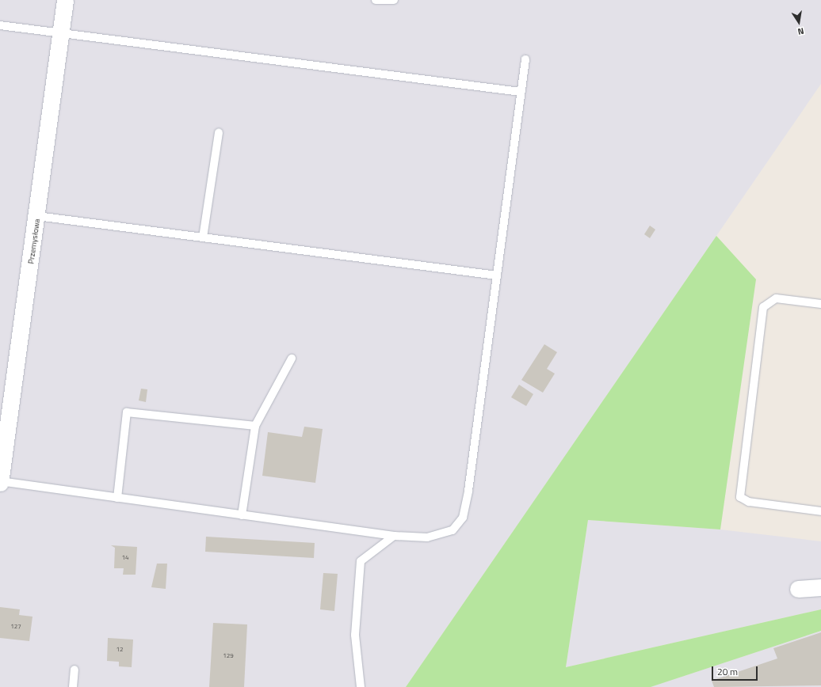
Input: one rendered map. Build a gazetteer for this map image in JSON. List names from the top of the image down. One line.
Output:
{"streets":{"street":["Przemysłowa"]},"house_numbers":["14","127","12","129"],"scale_bar":"20 m","north":"bottom"}
